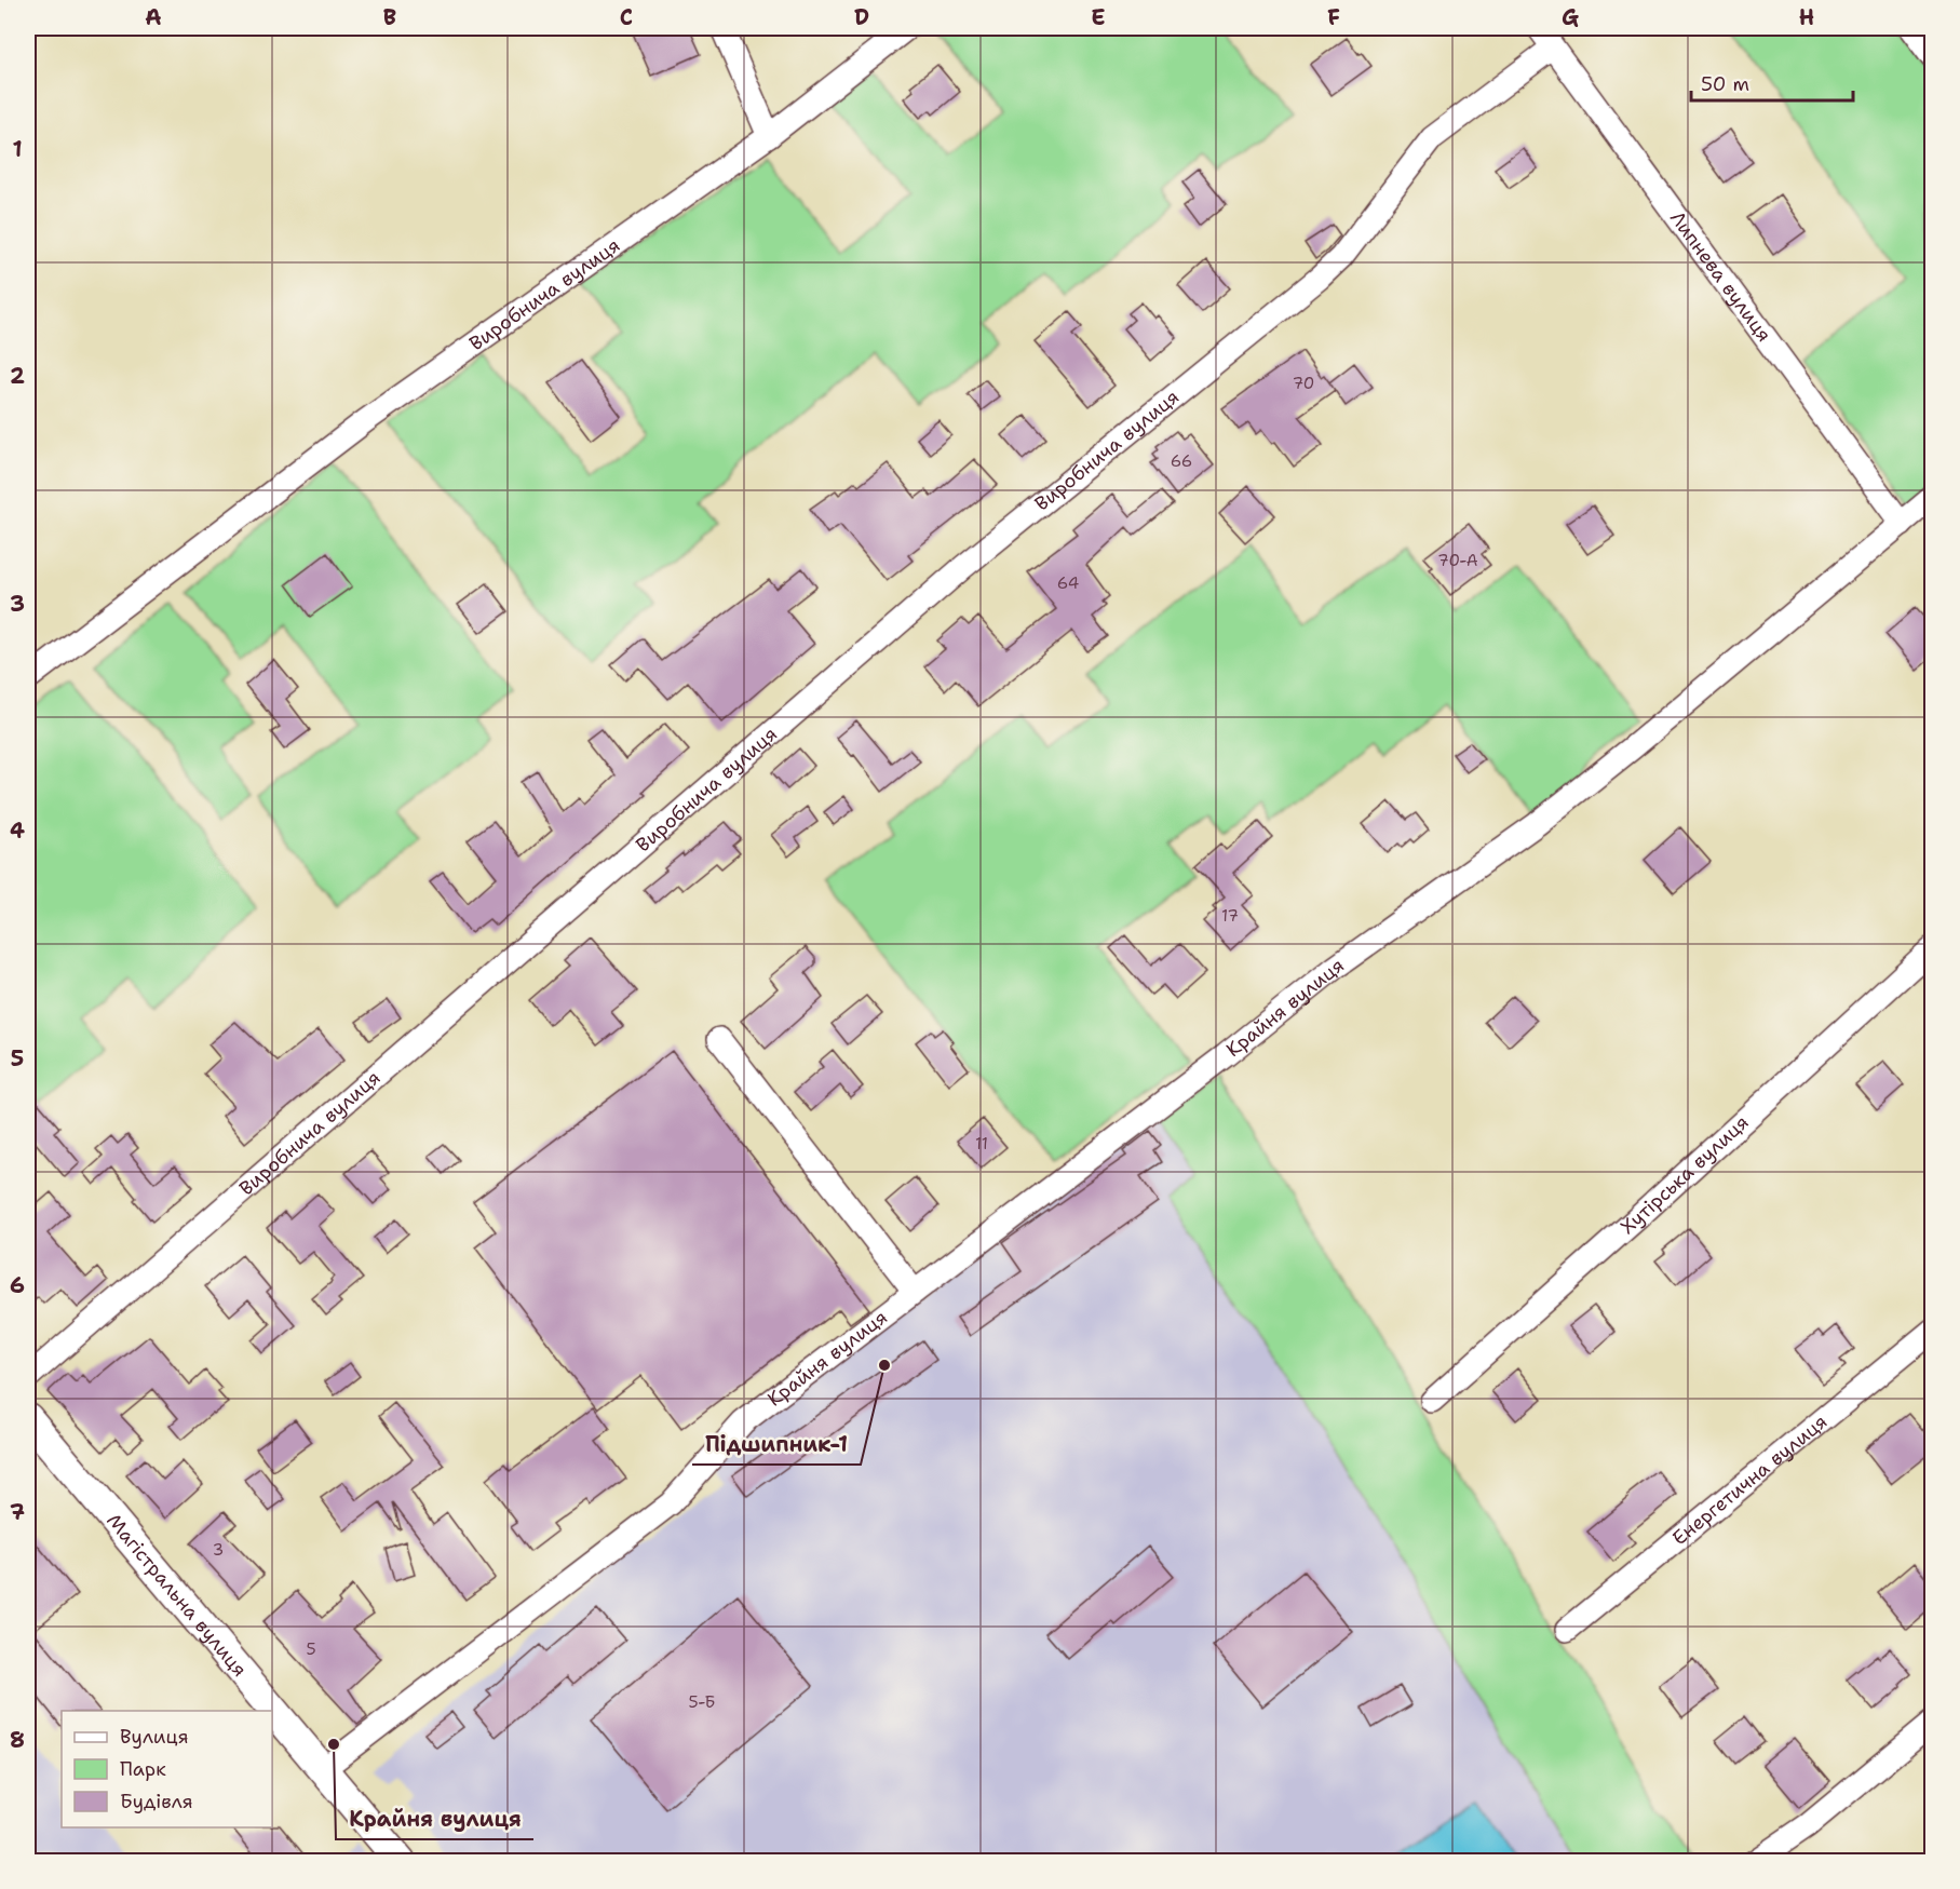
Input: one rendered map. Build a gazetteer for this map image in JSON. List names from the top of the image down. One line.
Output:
{"streets":{"street":["Липнева вулиця","Виробнича вулиця","Крайня вулиця","Хутірська вулиця","Енергетична вулиця","Магістральна вулиця"]},"crossings":[["Липнева вулиця","Виробнича вулиця"],["Липнева вулиця","Крайня вулиця"],["Крайня вулиця","Магістральна вулиця"]],"places":["Підшипник-1","Крайня вулиця"],"house_numbers":["70","66","70-А","64","17","11","3","5","5-Б"],"legend":["Вулиця","Парк","Будівля"],"scale_bar":"50 m","grid":{"columns":["A","B","C","D","E","F","G","H"],"rows":["1","2","3","4","5","6","7","8"]}}
